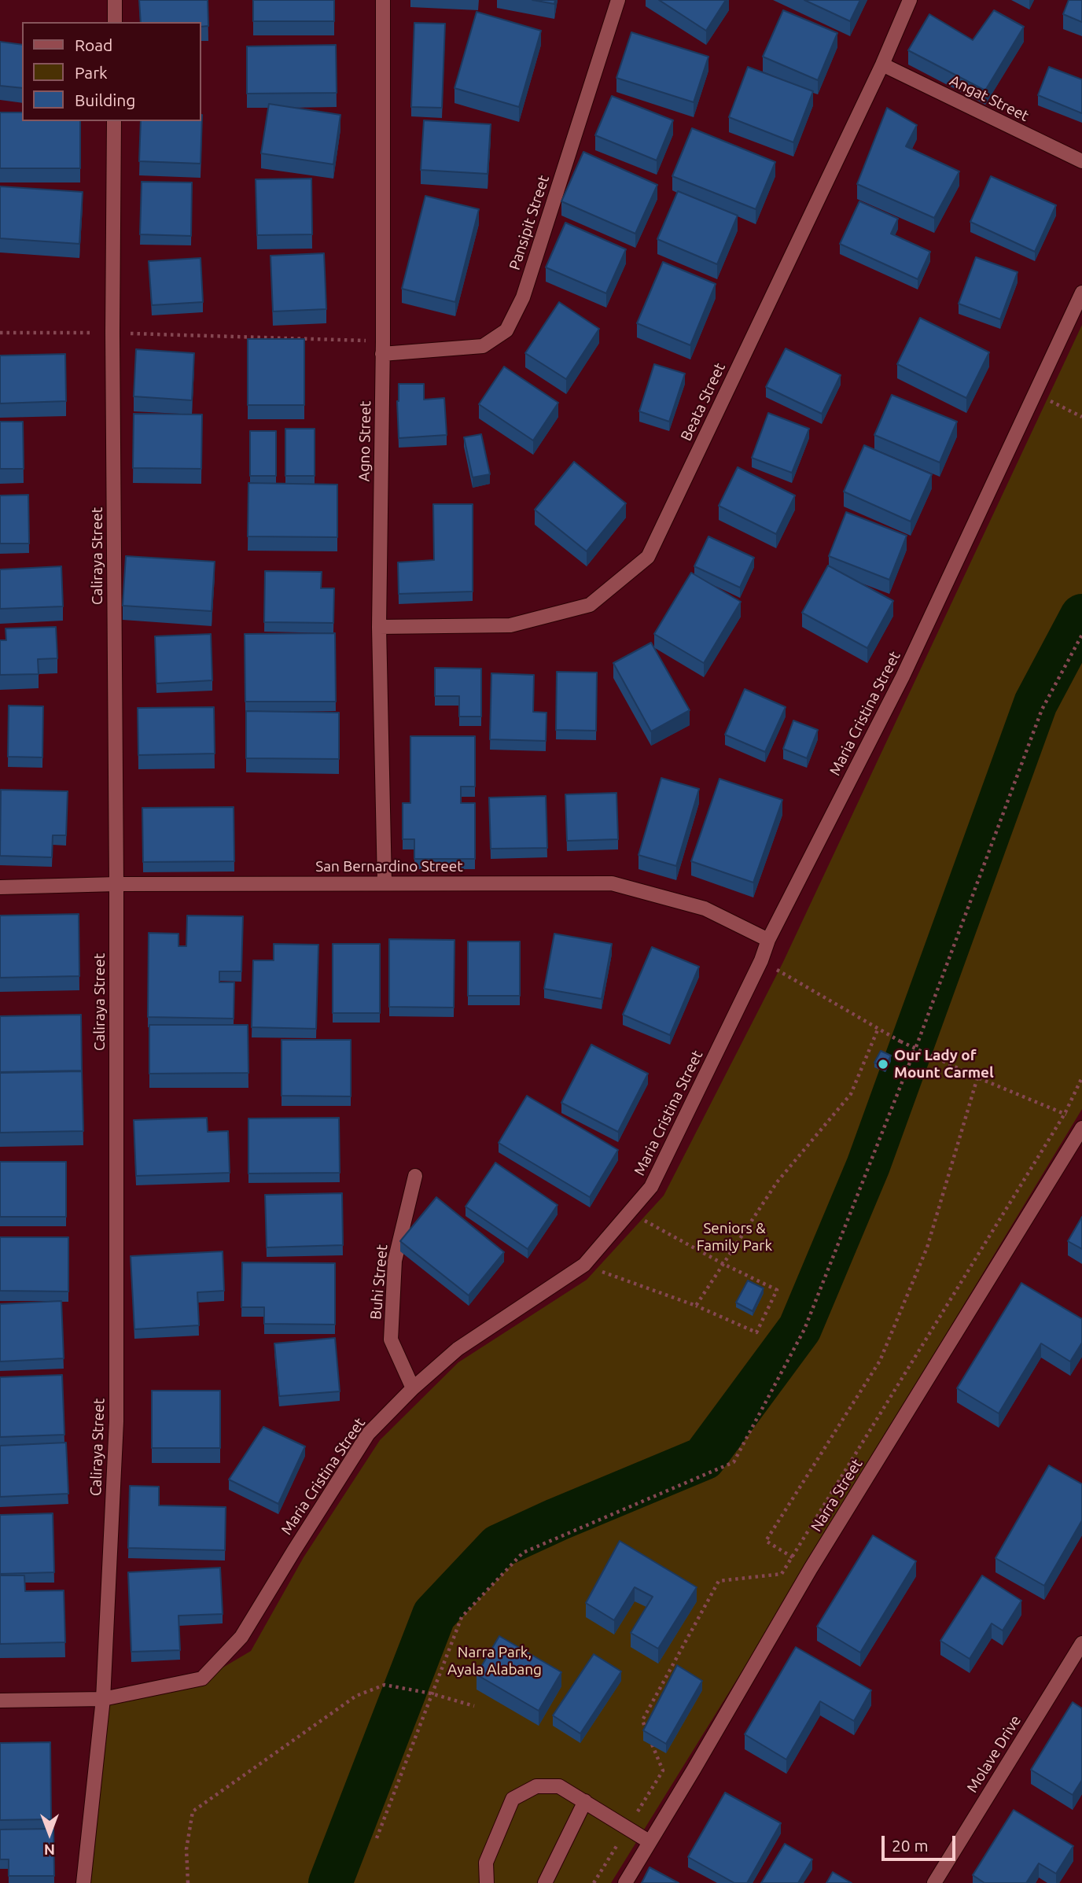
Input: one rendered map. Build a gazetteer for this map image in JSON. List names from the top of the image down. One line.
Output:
{"streets":{"street":["Angat Street","Pansipit Street","Beata Street","Agno Street","Caliraya Street","Maria Cristina Street","San Bernardino Street","Buhi Street","Narra Street","Molave Drive"]},"crossings":[["Angat Street","Beata Street"],["Pansipit Street","Agno Street"],["Beata Street","Agno Street"],["Agno Street","San Bernardino Street"],["Caliraya Street","Maria Cristina Street"],["Caliraya Street","San Bernardino Street"],["Maria Cristina Street","San Bernardino Street"],["Maria Cristina Street","Buhi Street"]],"parks":["Seniors & Family Park","Narra Park, Ayala Alabang"],"places":["Our Lady of Mount Carmel"],"legend":["Road","Park","Building"],"scale_bar":"20 m","north":"bottom"}
